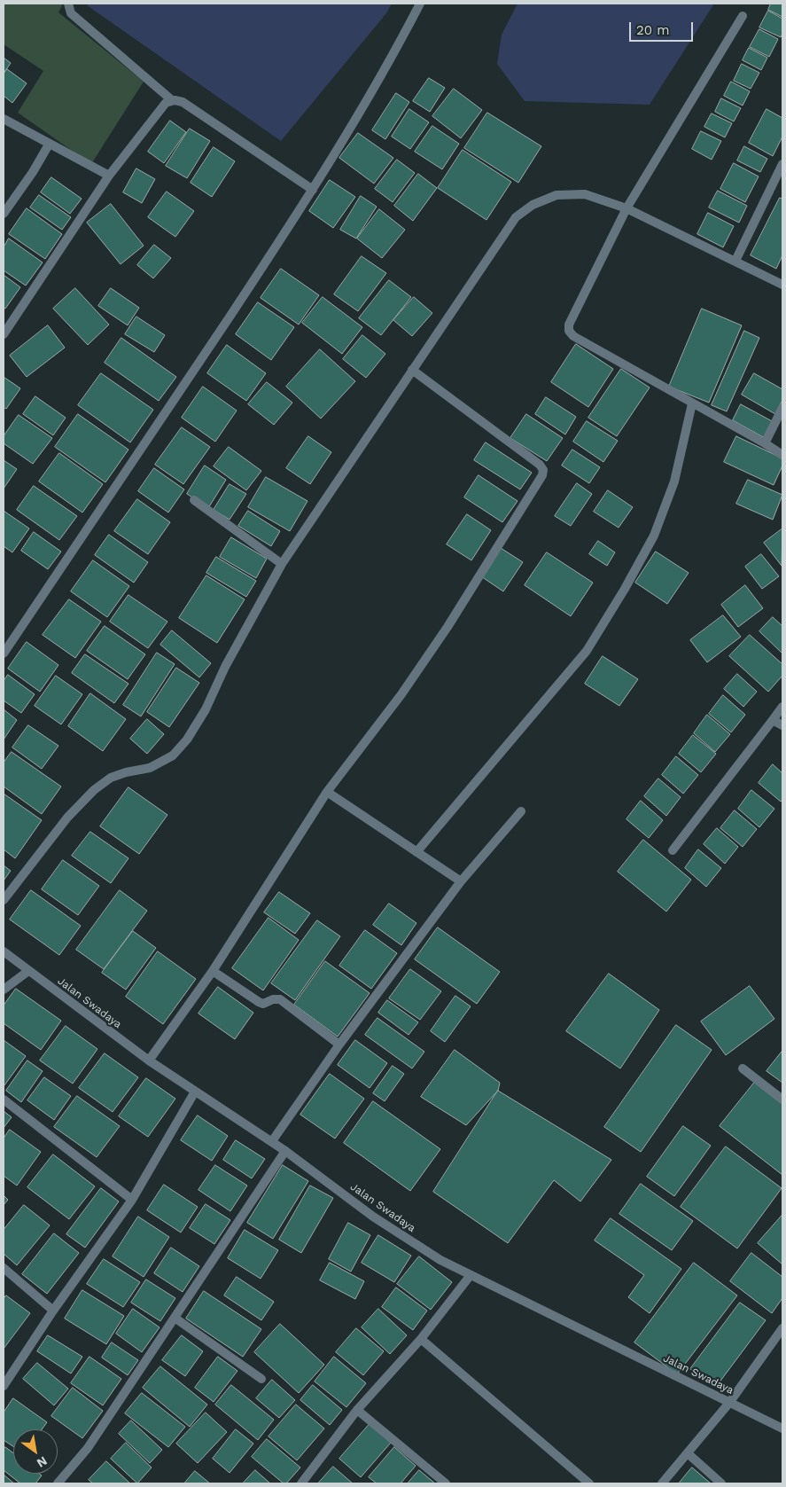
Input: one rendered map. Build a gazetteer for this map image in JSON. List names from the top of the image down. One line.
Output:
{"streets":{"street":["Jalan Swadaya"]},"scale_bar":"20 m","north":"bottom right"}
